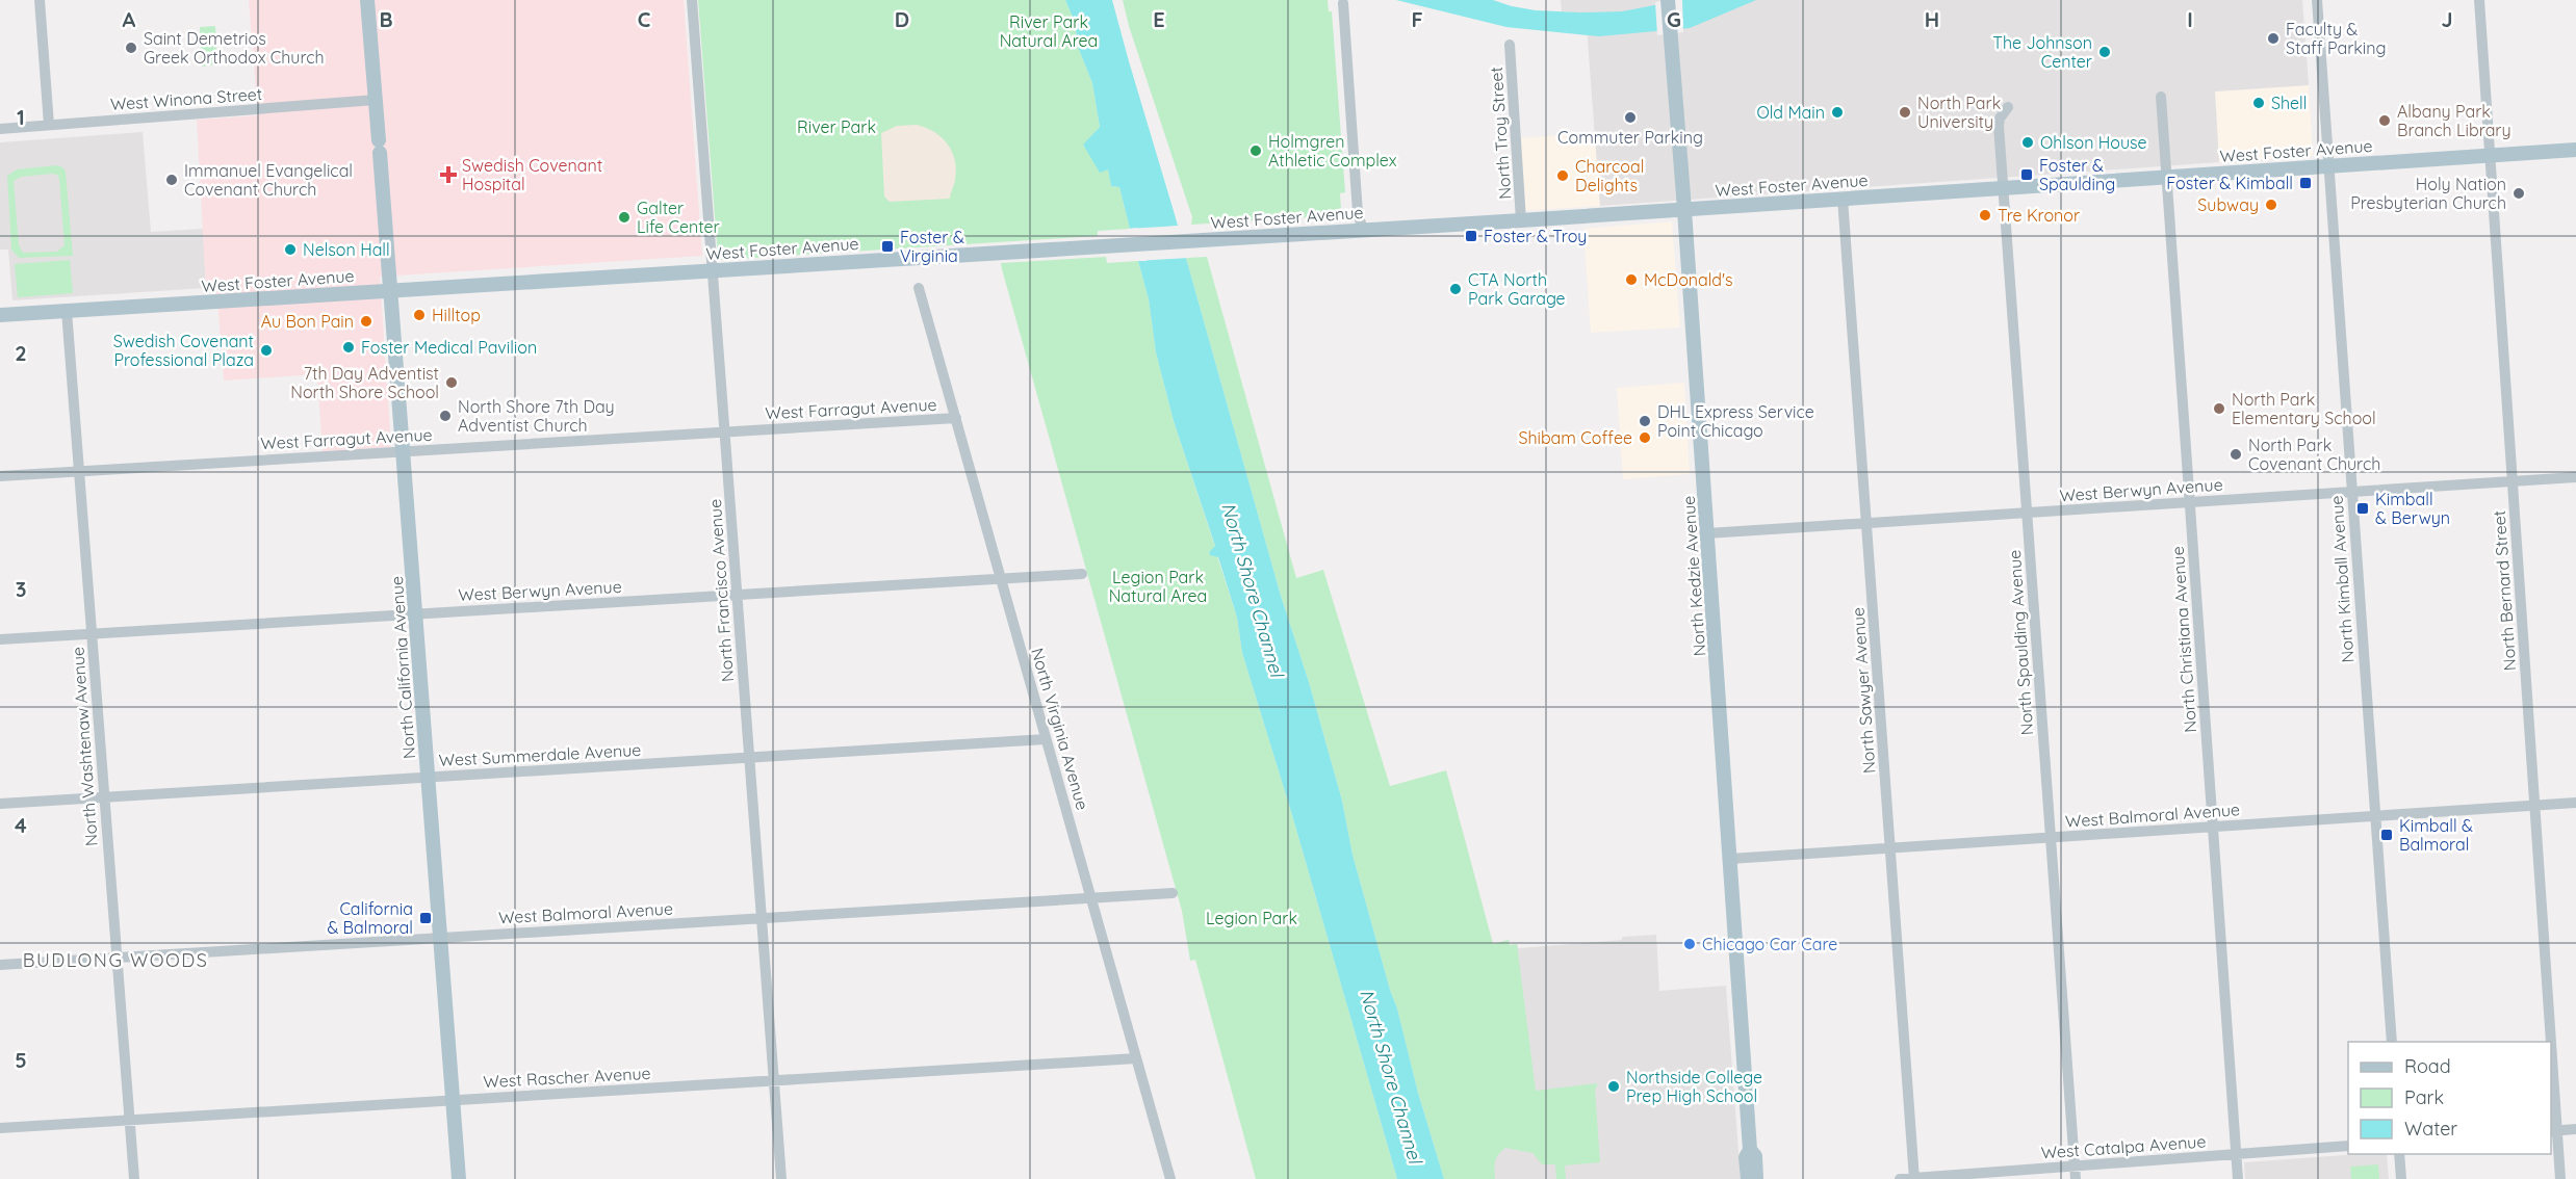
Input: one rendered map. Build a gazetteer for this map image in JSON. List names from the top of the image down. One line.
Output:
{"streets":{"main road":["West Foster Avenue","North Kedzie Avenue","North California Avenue"],"street":["West Winona Street","North Troy Street","West Farragut Avenue","West Berwyn Avenue","North Kimball Avenue","North Francisco Avenue","North Bernard Street","North Christiana Avenue","North Spaulding Avenue","North Sawyer Avenue","North Virginia Avenue","North Washtenaw Avenue","West Summerdale Avenue","West Balmoral Avenue","West Rascher Avenue","West Catalpa Avenue"]},"crossings":[["West Winona Street","North California Avenue"],["North Troy Street","West Foster Avenue"],["West Foster Avenue","North Kedzie Avenue"],["West Foster Avenue","North Kimball Avenue"],["West Foster Avenue","North Francisco Avenue"],["West Foster Avenue","North Bernard Street"],["West Foster Avenue","North Christiana Avenue"],["West Foster Avenue","North Spaulding Avenue"],["West Foster Avenue","North California Avenue"],["West Foster Avenue","North Sawyer Avenue"],["West Foster Avenue","North Washtenaw Avenue"],["West Farragut Avenue","North Francisco Avenue"],["West Farragut Avenue","North California Avenue"],["West Farragut Avenue","North Virginia Avenue"],["West Farragut Avenue","North Washtenaw Avenue"],["West Berwyn Avenue","North Kedzie Avenue"],["West Berwyn Avenue","North Kimball Avenue"],["West Berwyn Avenue","North Francisco Avenue"],["West Berwyn Avenue","North Bernard Street"],["West Berwyn Avenue","North Christiana Avenue"],["West Berwyn Avenue","North Spaulding Avenue"],["West Berwyn Avenue","North California Avenue"],["West Berwyn Avenue","North Sawyer Avenue"],["West Berwyn Avenue","North Virginia Avenue"],["West Berwyn Avenue","North Washtenaw Avenue"],["North Kedzie Avenue","West Balmoral Avenue"],["North Kimball Avenue","West Balmoral Avenue"],["North Francisco Avenue","West Summerdale Avenue"],["North Francisco Avenue","West Balmoral Avenue"],["North Francisco Avenue","West Rascher Avenue"],["North Bernard Street","West Balmoral Avenue"],["North Christiana Avenue","West Balmoral Avenue"],["North Christiana Avenue","West Catalpa Avenue"],["North Spaulding Avenue","West Balmoral Avenue"],["North Spaulding Avenue","West Catalpa Avenue"],["North California Avenue","West Summerdale Avenue"],["North California Avenue","West Balmoral Avenue"],["North California Avenue","West Rascher Avenue"],["North Sawyer Avenue","West Balmoral Avenue"],["North Sawyer Avenue","West Catalpa Avenue"],["North Virginia Avenue","West Summerdale Avenue"],["North Virginia Avenue","West Balmoral Avenue"],["North Virginia Avenue","West Rascher Avenue"],["North Washtenaw Avenue","West Summerdale Avenue"],["North Washtenaw Avenue","West Balmoral Avenue"],["North Washtenaw Avenue","West Rascher Avenue"]],"districts":["BUDLONG WOODS"],"water":["North Shore Channel"],"parks":["River Park Natural Area","River Park","Legion Park Natural Area","Legion Park"],"places":{"other":["Faculty & Staff Parking","Saint Demetrios Greek Orthodox Church","The Johnson Center","Shell","Old Main","North Park University","Commuter Parking","Albany Park Branch Library","Ohlson House","Holmgren Athletic Complex","Charcoal Delights","Immanuel Evangelical Covenant Church","Holy Nation Presbyterian Church","Subway","Tre Kronor","Galter Life Center","Nelson Hall","McDonald's","CTA North Park Garage","Hilltop","Au Bon Pain","Foster Medical Pavilion","Swedish Covenant Professional Plaza","7th Day Adventist North Shore School","North Park Elementary School","North Shore 7th Day Adventist Church","DHL Express Service Point Chicago","Shibam Coffee","North Park Covenant Church","Chicago Car Care","Northside College Prep High School"],"health":["Swedish Covenant Hospital"],"transit":["Foster & Spaulding","Foster & Kimball","Foster & Troy","Foster & Virginia","Kimball & Berwyn","Kimball & Balmoral","California & Balmoral"]},"legend":["Road","Park","Water"],"grid":{"columns":["A","B","C","D","E","F","G","H","I","J"],"rows":["1","2","3","4","5"]}}
